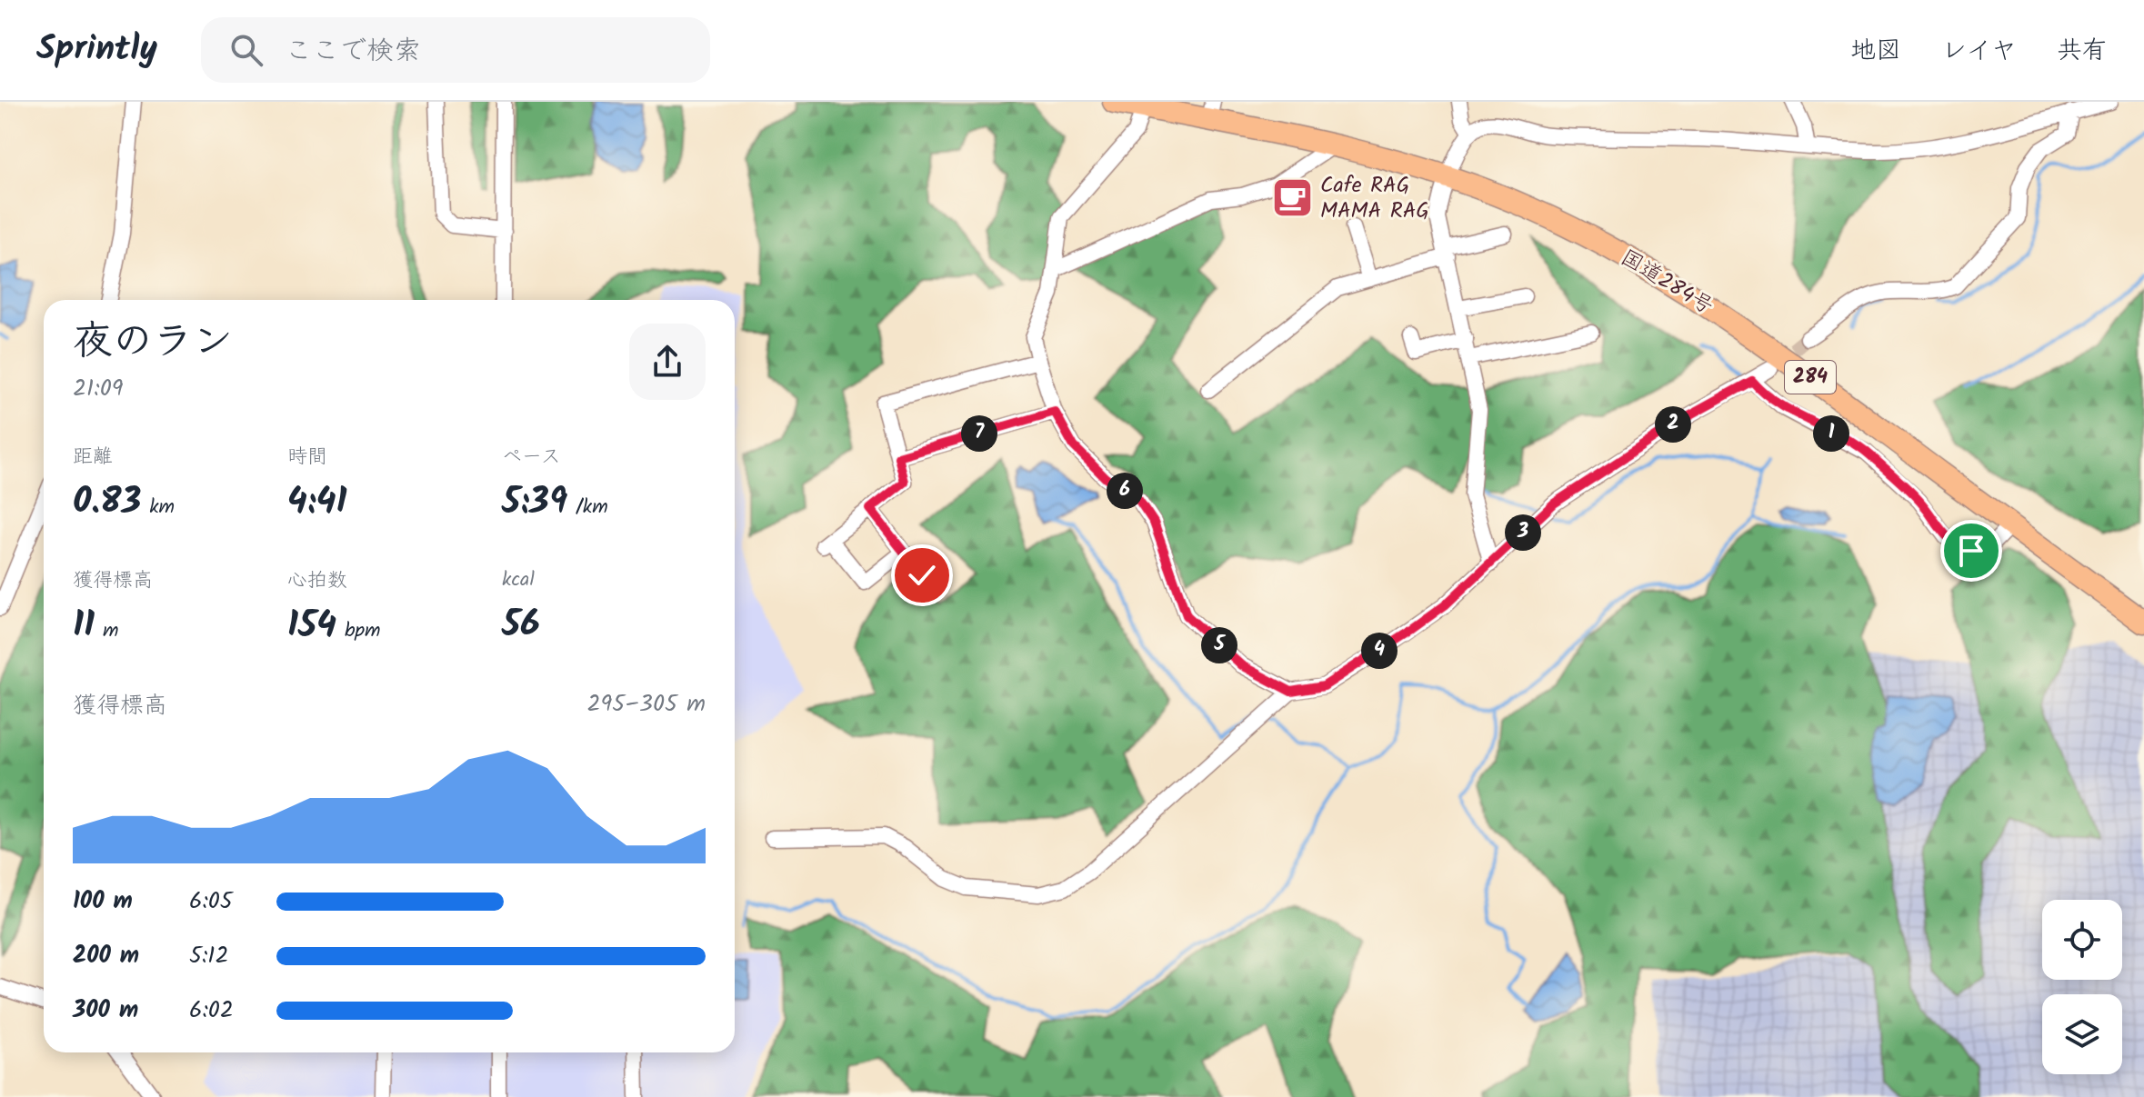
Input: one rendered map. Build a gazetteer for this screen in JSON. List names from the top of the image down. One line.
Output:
{"streets":{"highway":["国道284号","284"]},"places":{"cafe":["Cafe RAG MAMA RAG"]},"page":{"header":"Sprintly","search":"ここで検索","nav":["地図","レイヤ","共有"],"heading":["夜のラン","21:09"],"pins":["2","1","7","6","3","5","4"],"stats":[["距離","0.83 km"],["時間","4:41"],["ペース","5:39 /km"],["獲得標高","11 m"],["心拍数","154 bpm"],["kcal","56"]],"chart":["獲得標高","295–305 m"],"list":[{"name":"100 m","note":"6:05"},{"name":"200 m","note":"5:12"},{"name":"300 m","note":"6:02"}]}}
